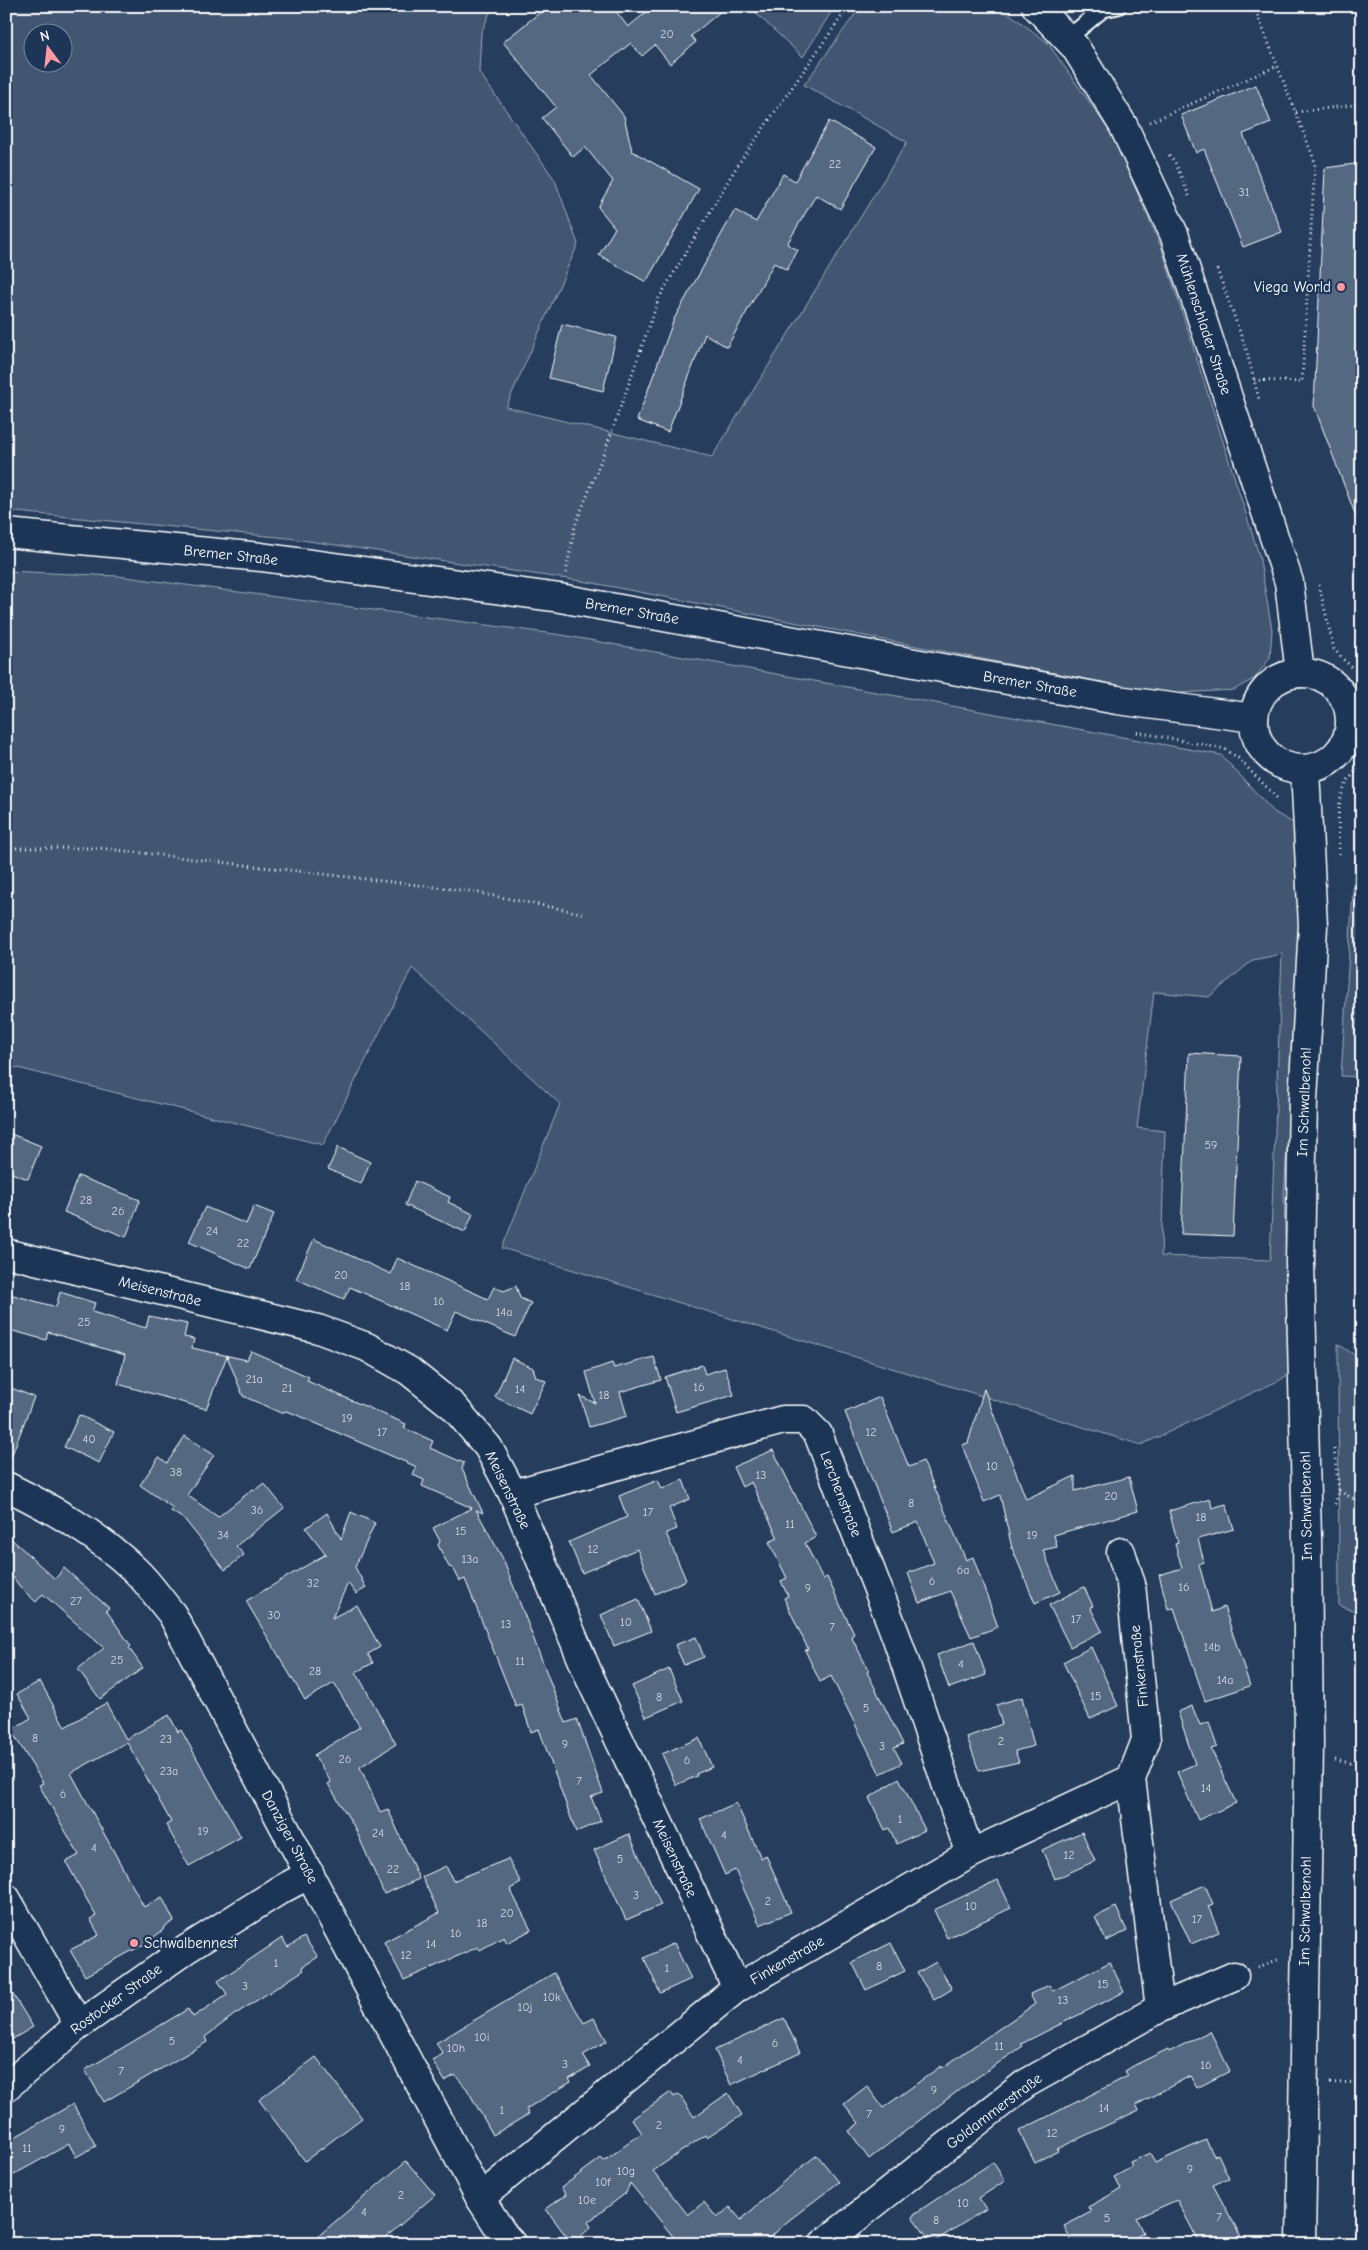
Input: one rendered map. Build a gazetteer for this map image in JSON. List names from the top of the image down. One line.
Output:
{"streets":{"street":["Mühlenschlader Straße","Bremer Straße","Im Schwalbenohl","Meisenstraße","Lerchenstraße","Finkenstraße","Danziger Straße","Rostocker Straße","Goldammerstraße"]},"crossings":[["Mühlenschlader Straße","Bremer Straße"],["Mühlenschlader Straße","Im Schwalbenohl"],["Bremer Straße","Im Schwalbenohl"],["Meisenstraße","Lerchenstraße"],["Meisenstraße","Finkenstraße"],["Lerchenstraße","Finkenstraße"],["Finkenstraße","Danziger Straße"],["Finkenstraße","Goldammerstraße"],["Danziger Straße","Rostocker Straße"]],"places":["Viega World","Schwalbennest"],"house_numbers":["20","22","31","59","28","26","24","22","20","18","16","14a","25","21a","16","21","14","18","19","17","12","40","10","38","13","20","8","36","17","18","11","15","34","19","12","13a","6a","6","32","16","9","27","30","17","10","13","7","14b","25","11","4","28","14a","15","8","5","8","23","2","9","3","26","6","23a","7","14","6","1","19","24","4","4","12","5","22","3","2","10","20","17","18","16","14","12","1","8","1","15","3","10k","13","10j","10i","5","6","11","10h","4","3","16","7","9","14","1","7","2","9","12","11","9","10g","10f","2","10e","10","4","7","5","8"],"north":"top"}
